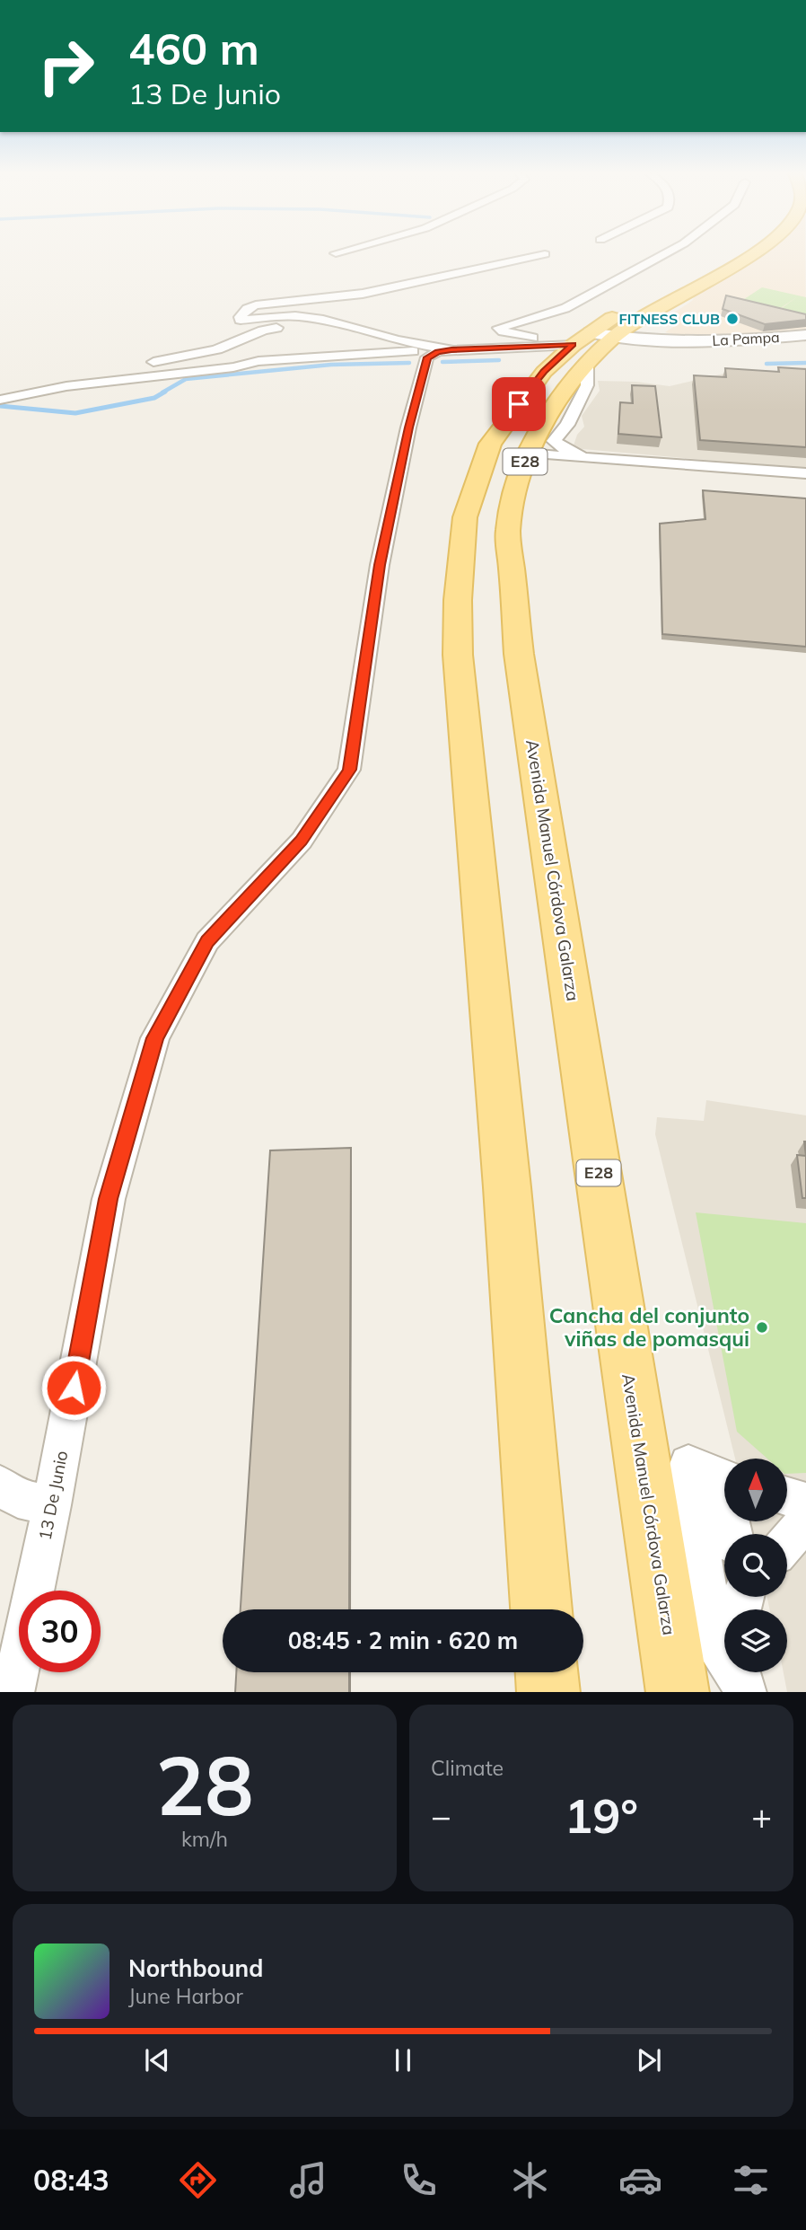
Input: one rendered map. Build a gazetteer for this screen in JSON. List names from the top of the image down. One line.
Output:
{"streets":{"main road":["E28","Avenida Manuel Córdova Galarza"],"street":["La Pampa","13 De Junio"]},"crossings":[["La Pampa","Avenida Manuel Córdova Galarza"]],"places":["FITNESS CLUB","Cancha del conjunto viñas de pomasqui"],"north":"top","page":{"turn":["460 m","13 De Junio"],"limit":"30","trip":"08:45 · 2 min · 620 m","tile":[["28","km/h"],"Climate"],"heat":["−","19°","+"],"song":["Northbound","June Harbor"],"tabs":"08:43"}}
